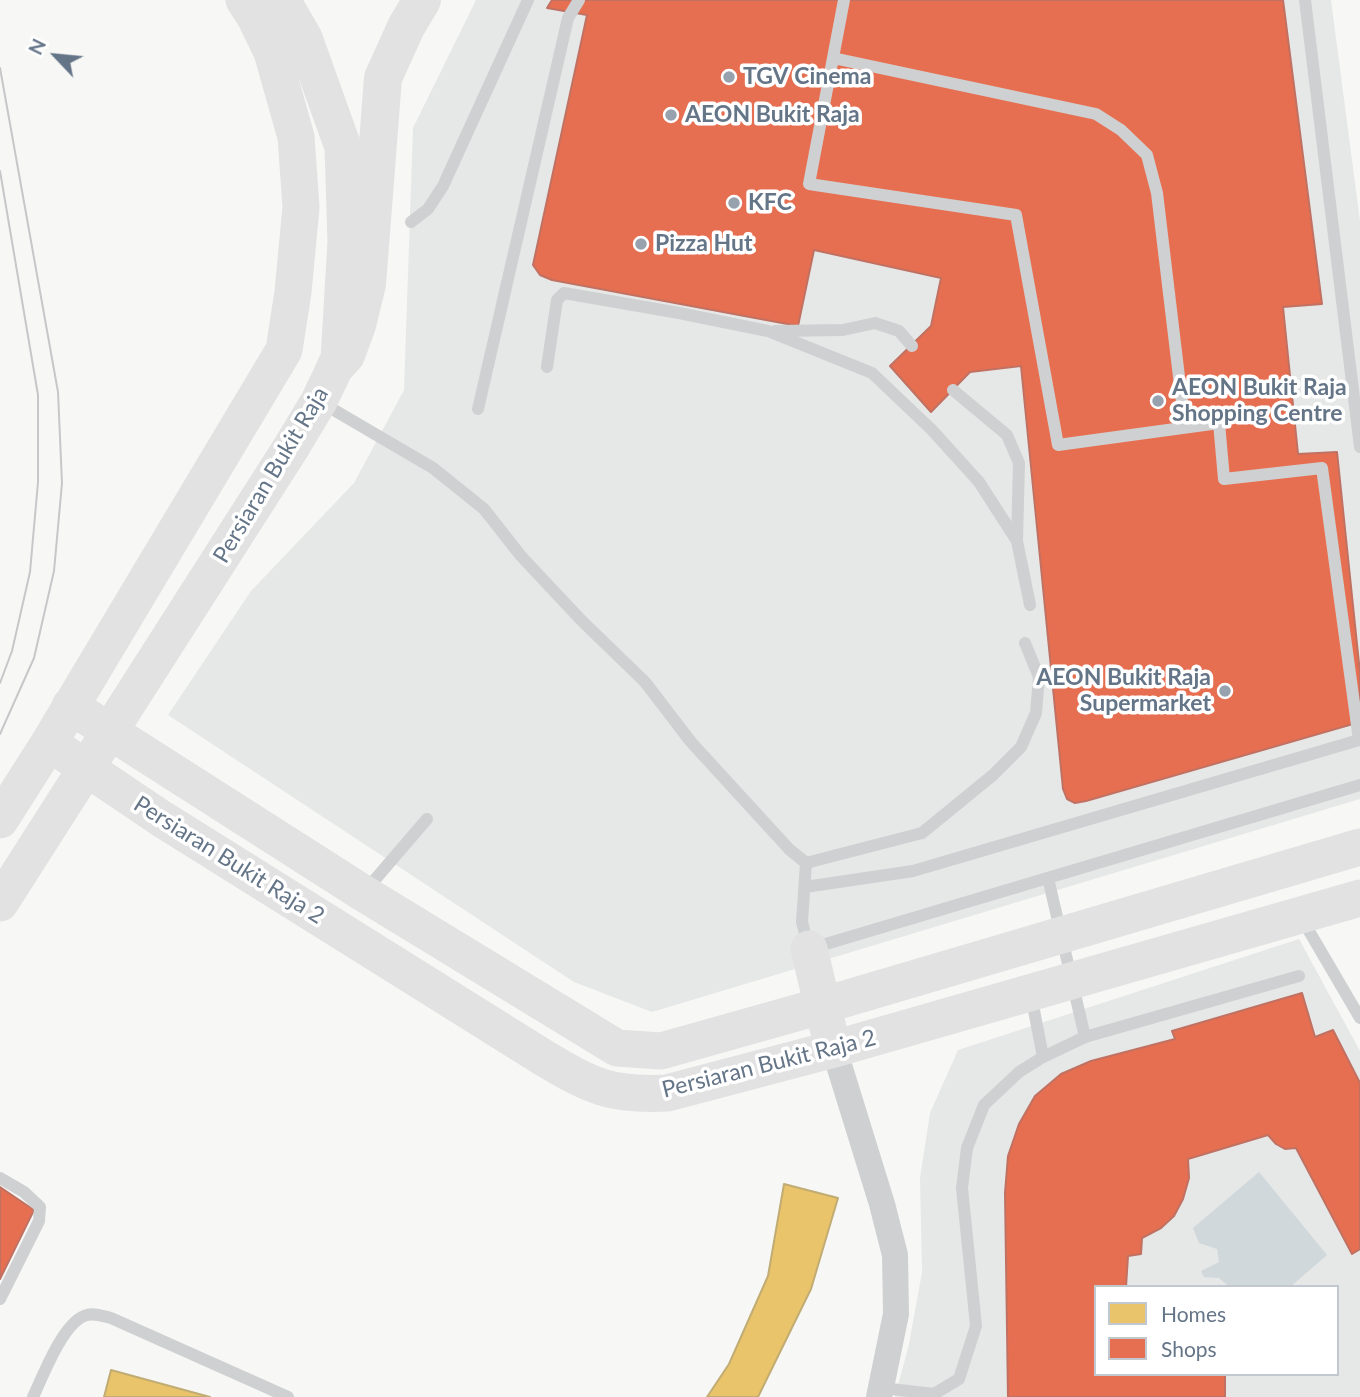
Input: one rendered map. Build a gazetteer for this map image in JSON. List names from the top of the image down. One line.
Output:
{"streets":{"street":["Persiaran Bukit Raja","Persiaran Bukit Raja 2"]},"crossings":[["Persiaran Bukit Raja","Persiaran Bukit Raja 2"]],"places":["TGV Cinema","AEON Bukit Raja","KFC","Pizza Hut","AEON Bukit Raja Shopping Centre","AEON Bukit Raja Supermarket"],"legend":["Homes","Shops"],"north":"top left"}
